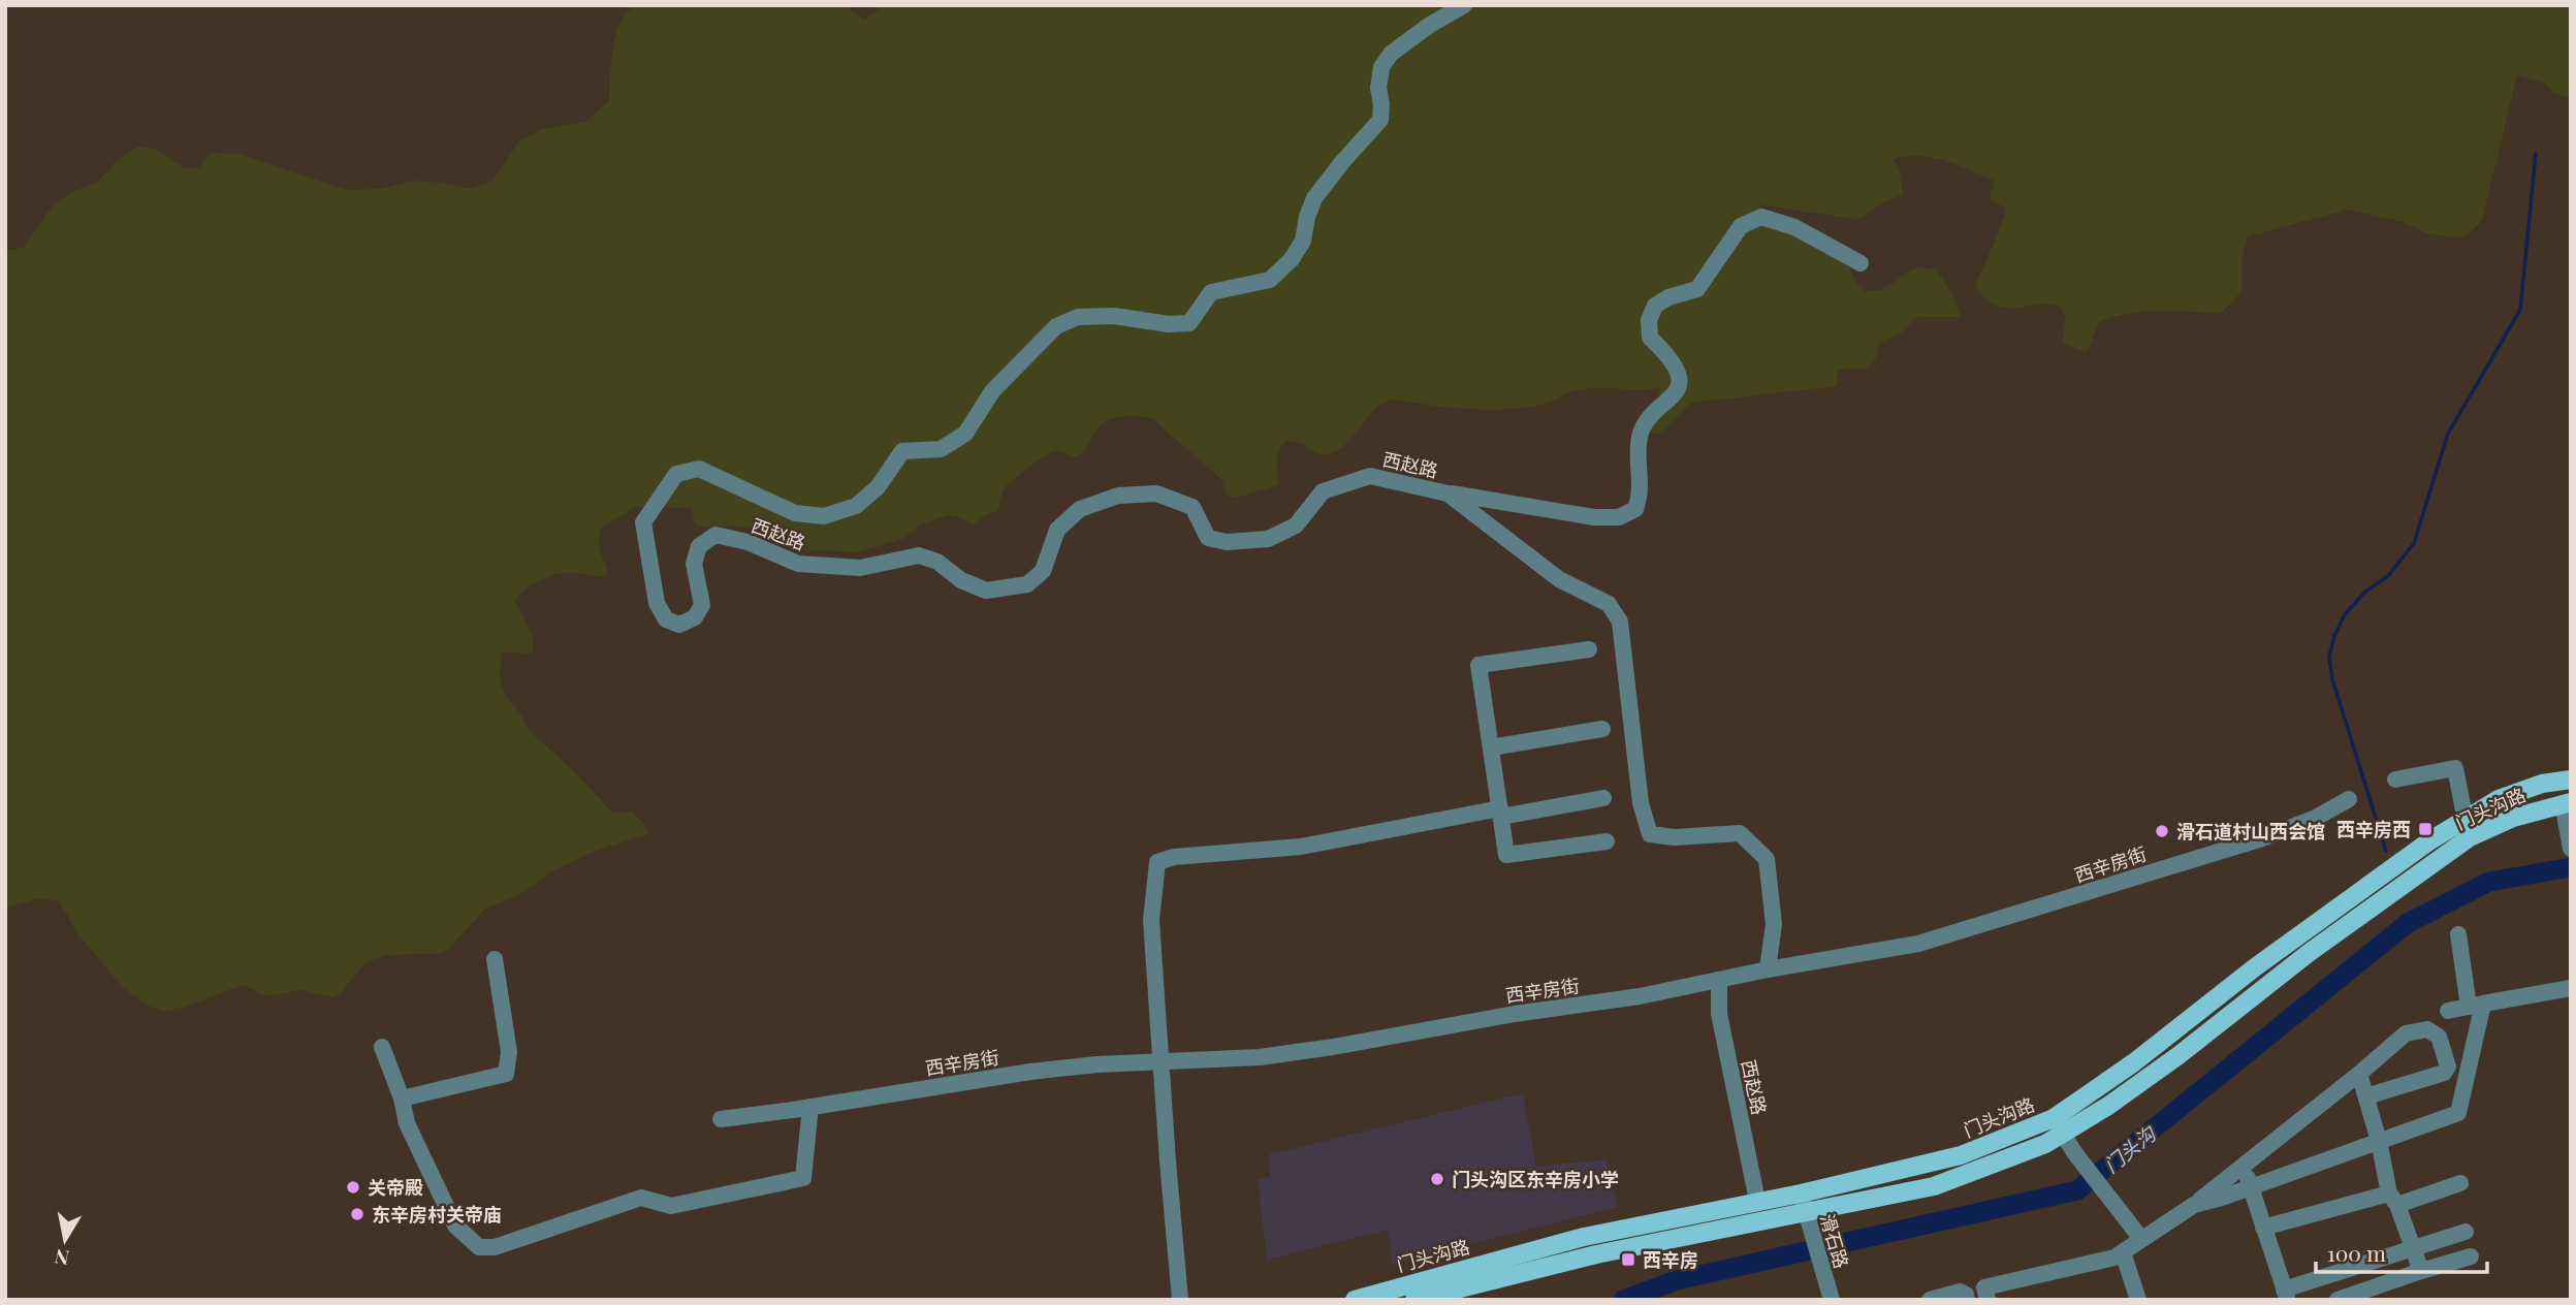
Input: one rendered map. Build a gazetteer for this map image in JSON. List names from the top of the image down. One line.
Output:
{"streets":{"main road":["门头沟路"],"street":["西赵路","西辛房街","滑石路"]},"crossings":[["西赵路","门头沟路"],["西赵路","西辛房街"],["门头沟路","滑石路"]],"water":["门头沟"],"places":{"transit":["西辛房西","西辛房"],"other":["滑石道村山西会馆","门头沟区东辛房小学","关帝殿","东辛房村关帝庙"]},"scale_bar":"100 m","north":"bottom"}
